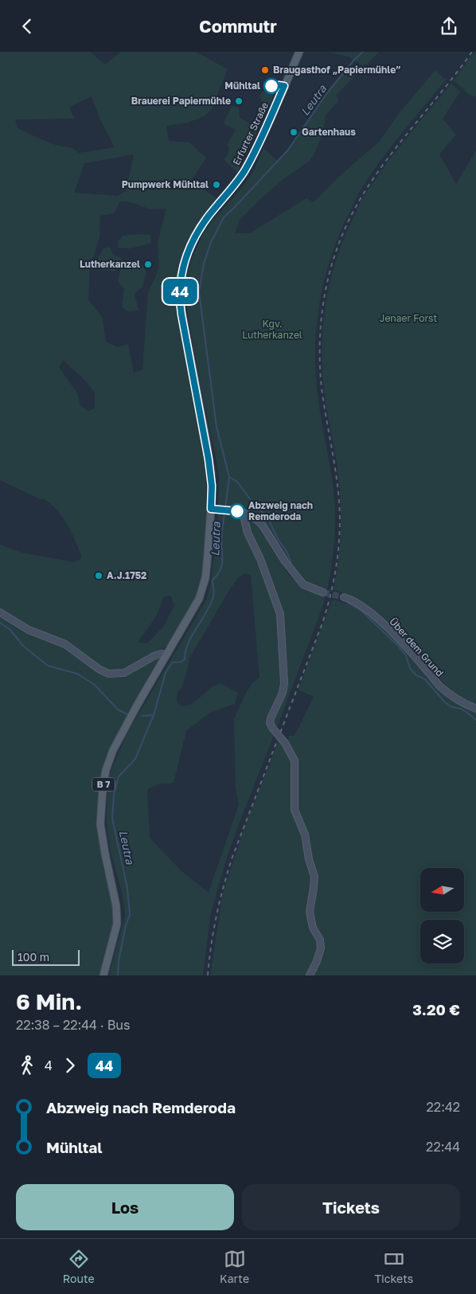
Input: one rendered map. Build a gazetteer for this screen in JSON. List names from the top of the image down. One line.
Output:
{"streets":{"main road":["Erfurter Straße","B 7"],"street":["Über dem Grund"]},"crossings":[["Erfurter Straße","B 7"]],"water":["Leutra"],"parks":["Jenaer Forst","Kgv. Lutherkanzel"],"places":["Braugasthof „Papiermühle”","Mühltal","Brauerei Papiermühle","Gartenhaus","Pumpwerk Mühltal","Lutherkanzel","Abzweig nach Remderoda","A.J.1752"],"lines":["bus line 44"],"scale_bar":"100 m","north":"left","page":{"header":"Commutr","on_map":"44","scale":"100 m","heading":["6 Min.","22:38 – 22:44 · Bus","3.20 €"],"legs":["4","44"],"list":[{"name":"Abzweig nach Remderoda","value":"22:42"},{"name":"Mühltal","value":"22:44"}],"buttons":["Los","Tickets"],"tabs":["Route","Karte","Tickets"]}}
